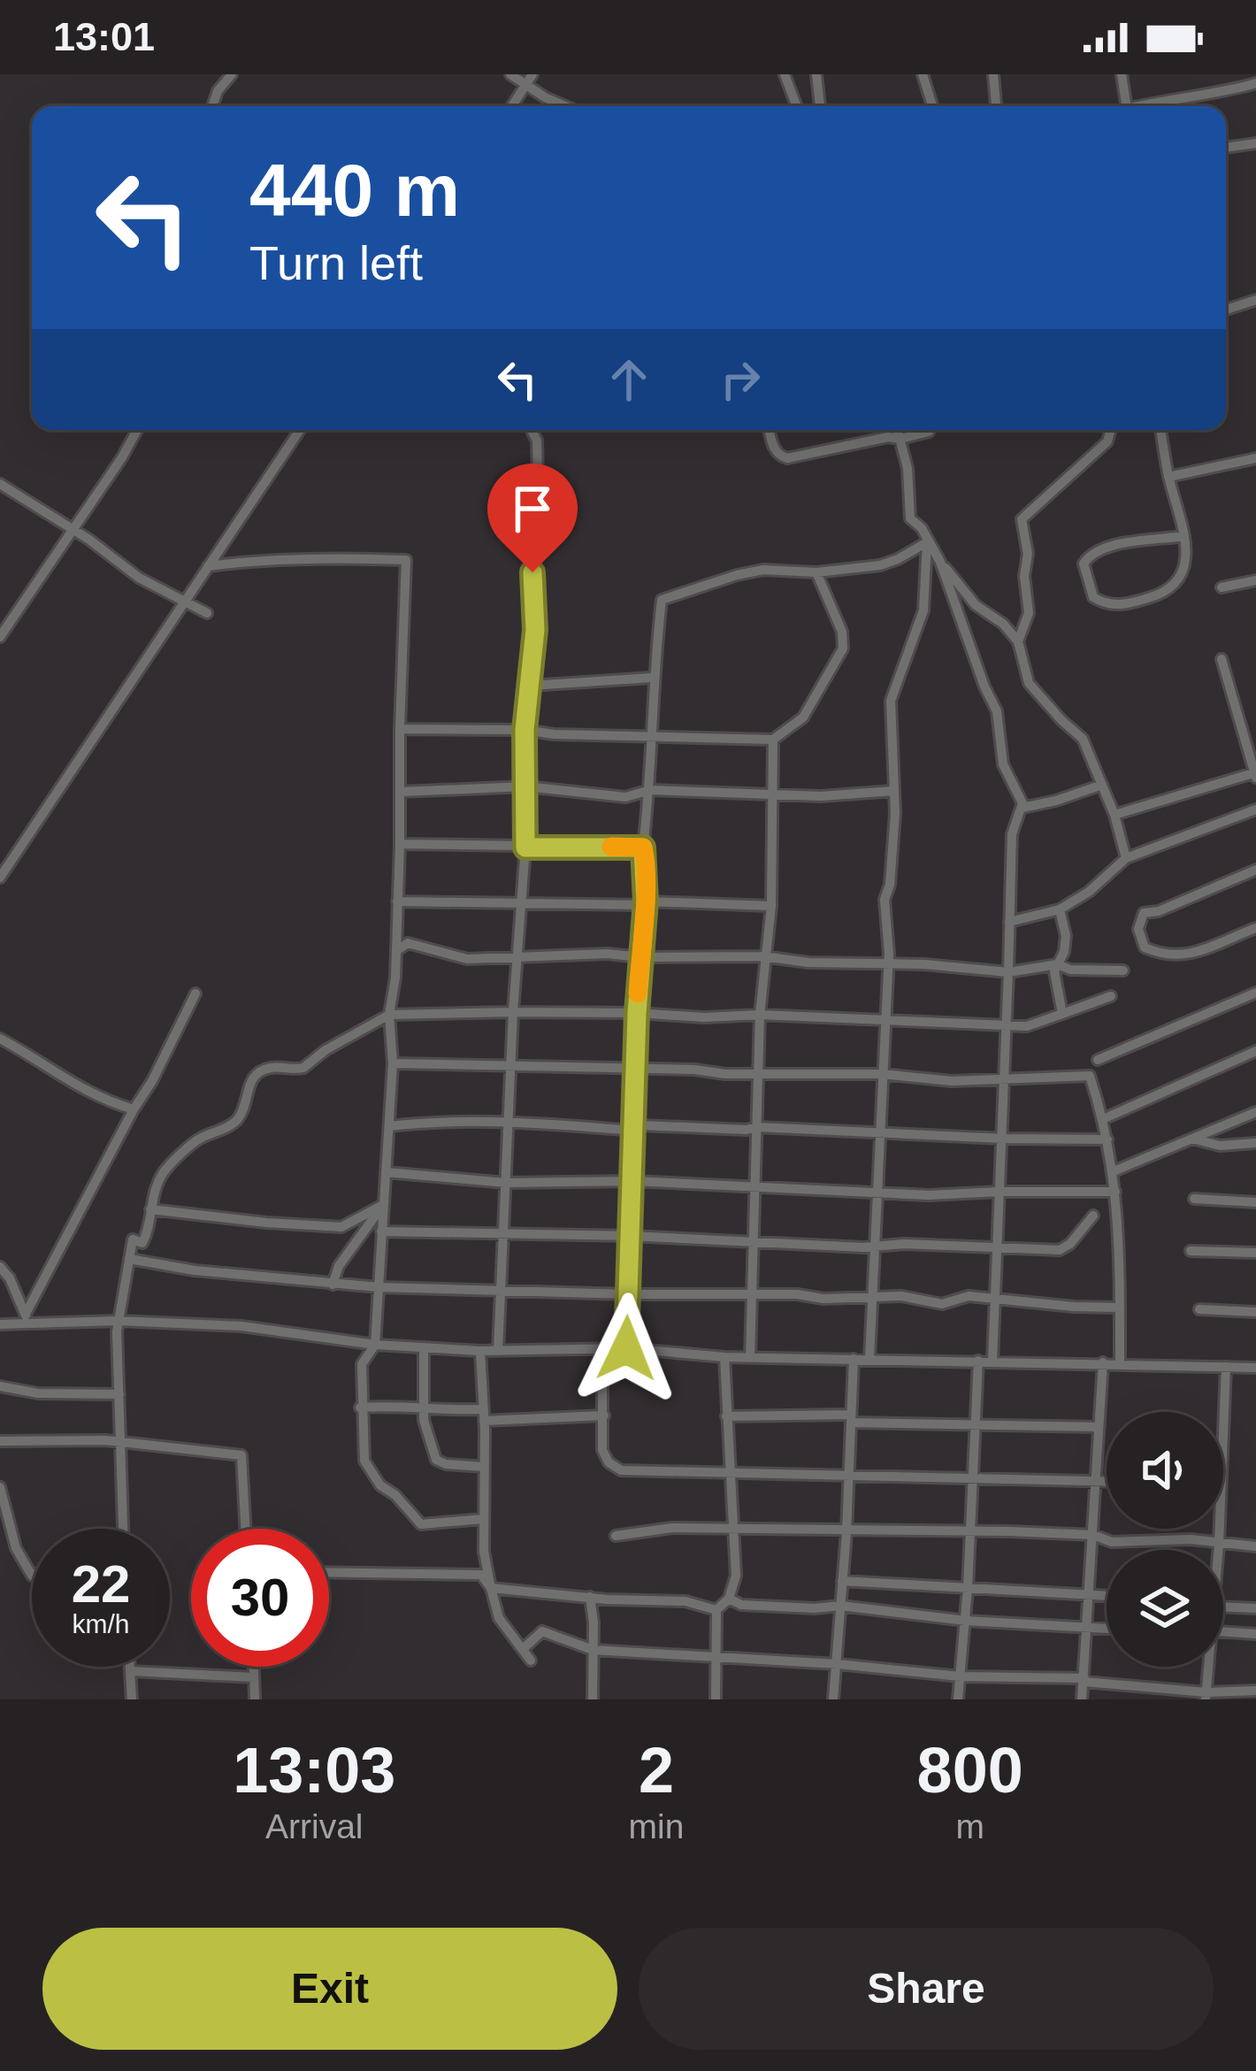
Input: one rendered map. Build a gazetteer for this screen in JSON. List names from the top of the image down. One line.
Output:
{"page":{"status":"13:01","turn":["440 m","Turn left"],"speed":"22 km/h","limit":"30","eta":["13:03","Arrival","2","min","800","m"],"buttons":["Exit","Share"]}}
